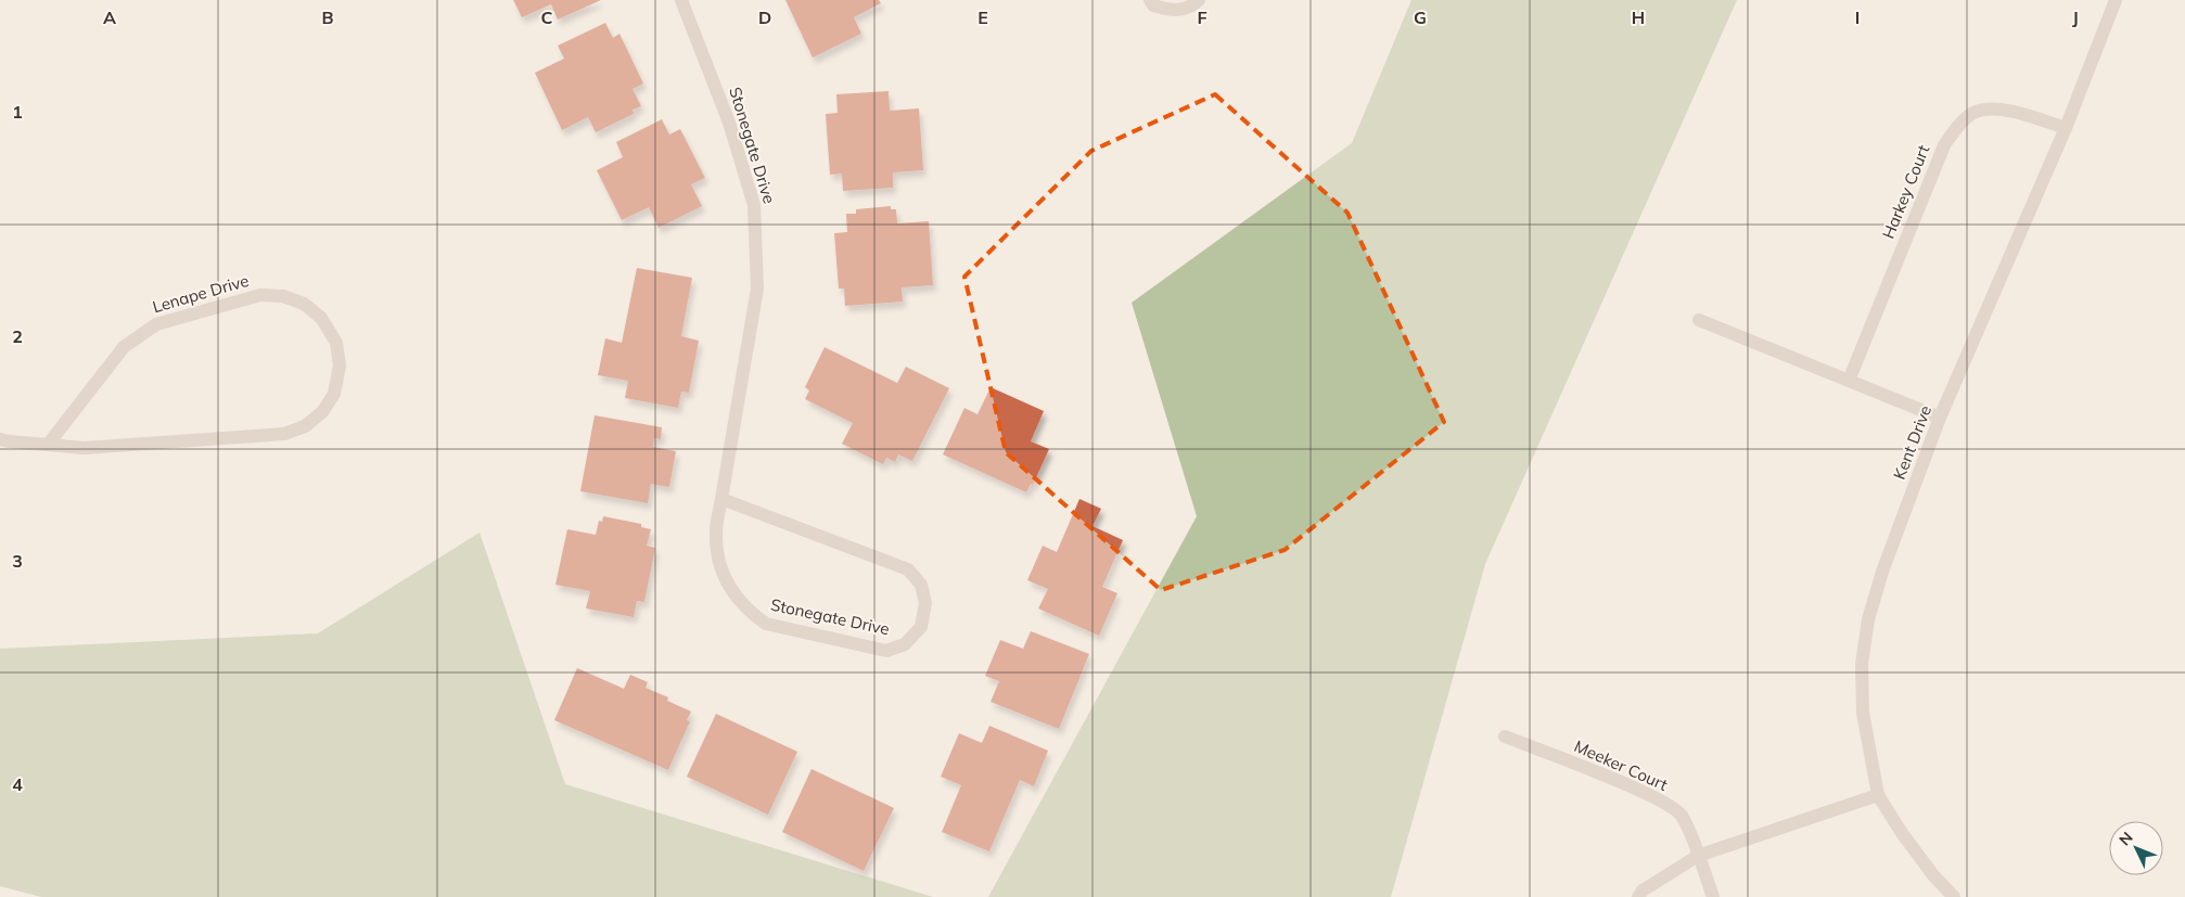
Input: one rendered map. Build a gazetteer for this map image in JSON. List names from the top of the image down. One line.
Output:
{"streets":{"street":["Stonegate Drive","Harkey Court","Lenape Drive","Kent Drive","Meeker Court"]},"crossings":[["Harkey Court","Kent Drive"]],"north":"top left","grid":{"columns":["A","B","C","D","E","F","G","H","I","J"],"rows":["1","2","3","4"]}}
